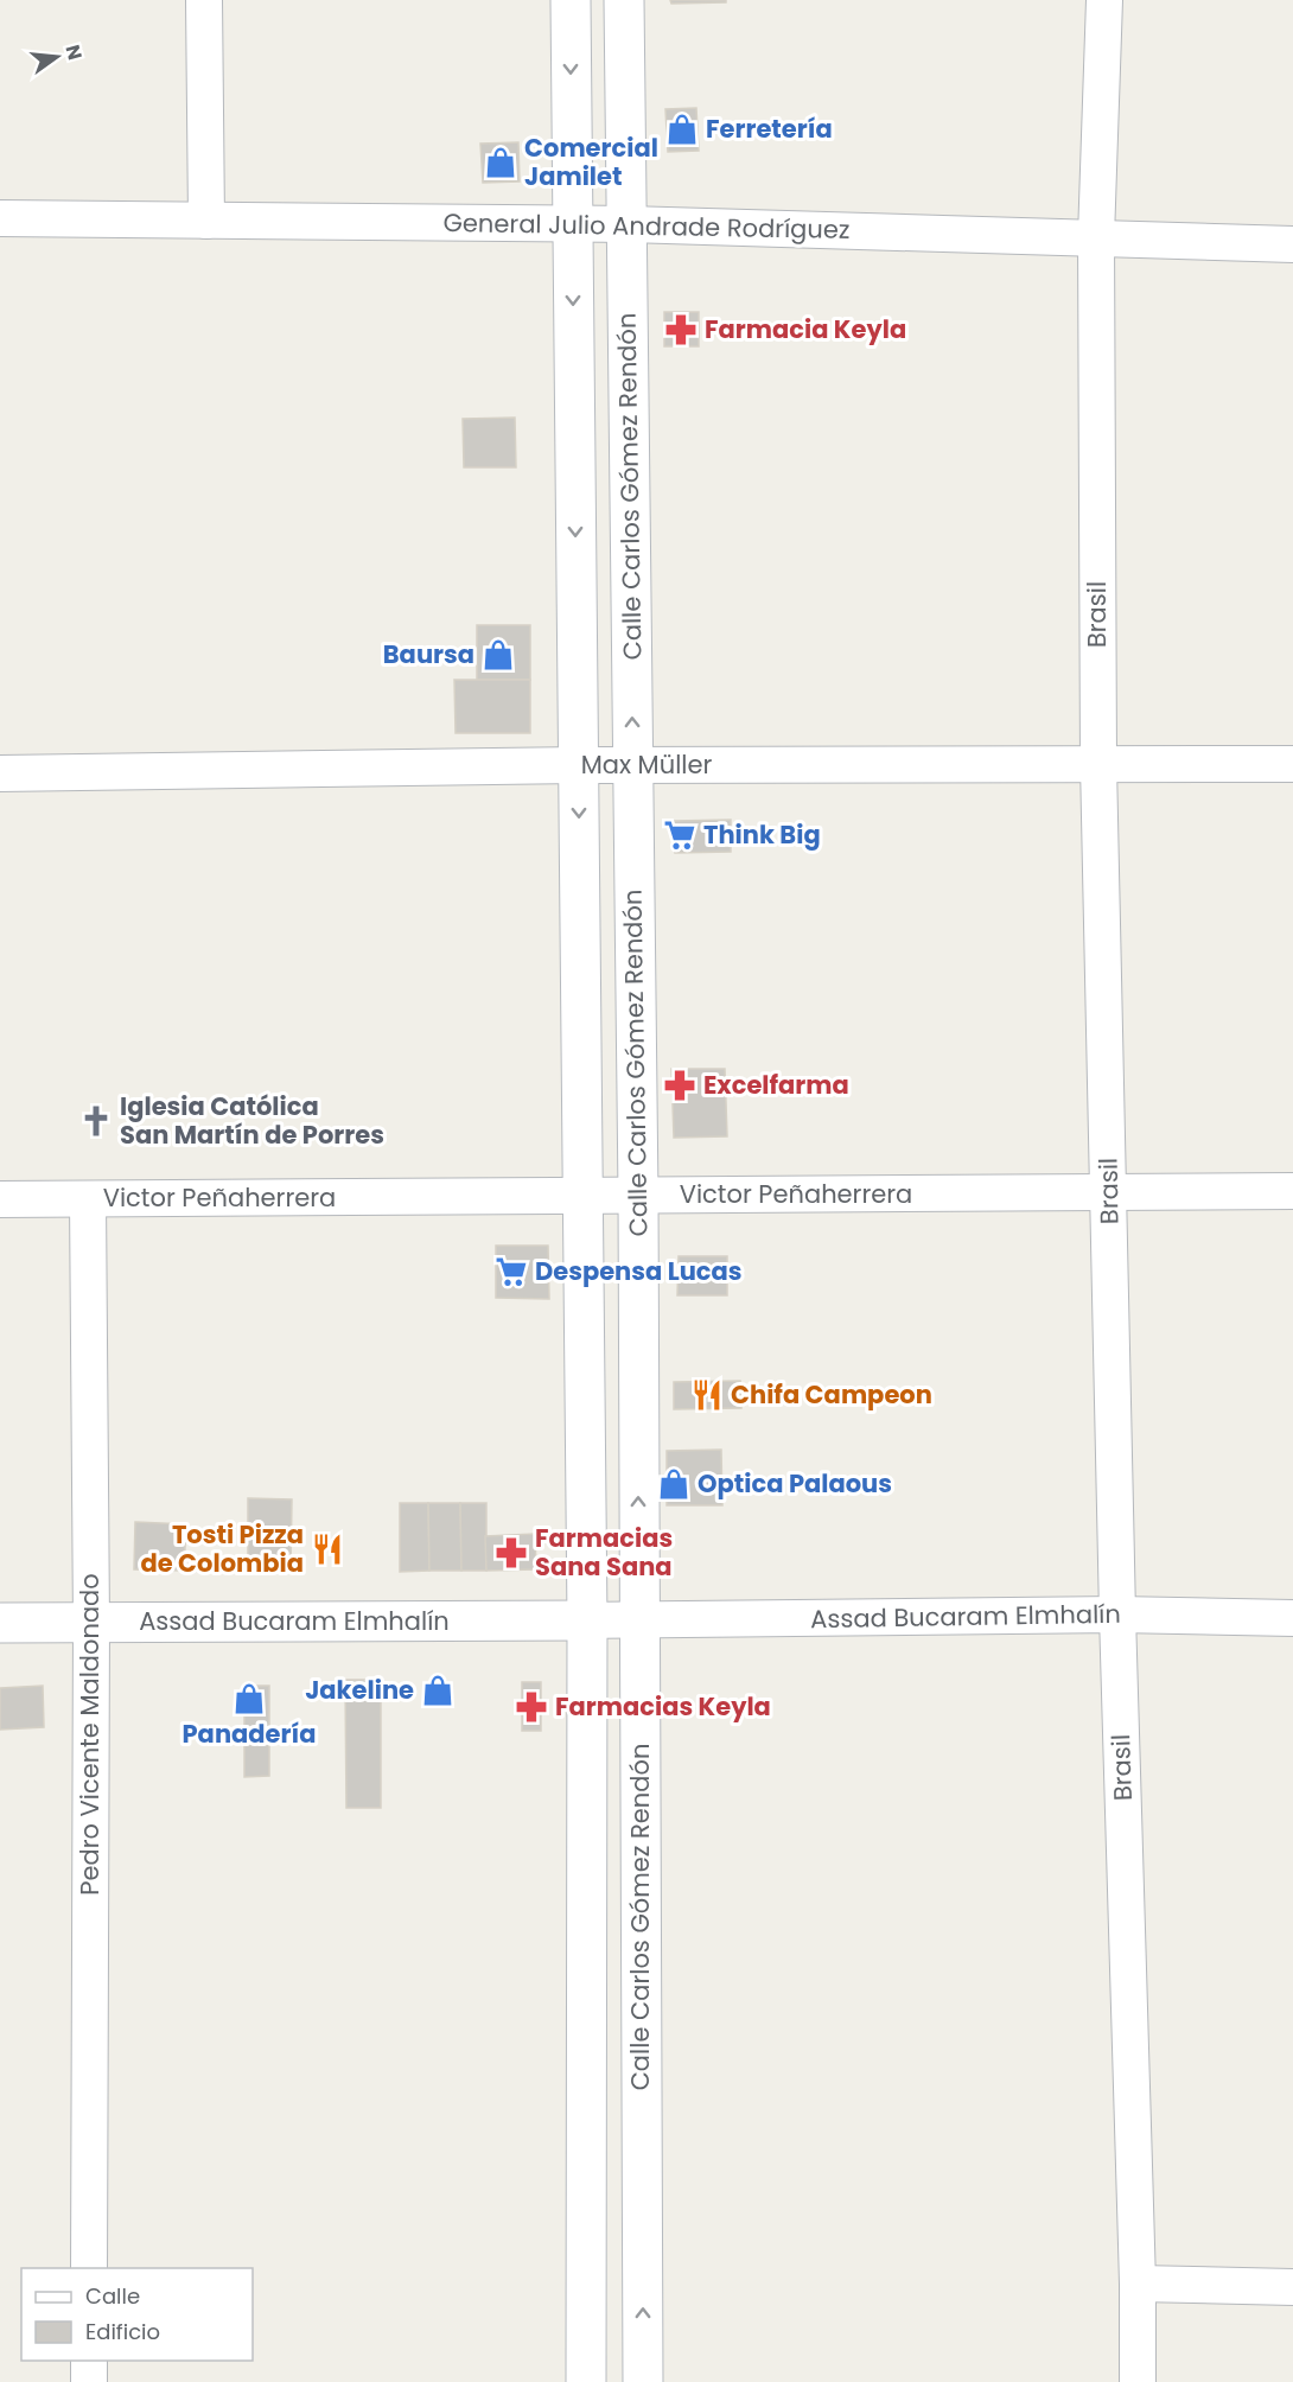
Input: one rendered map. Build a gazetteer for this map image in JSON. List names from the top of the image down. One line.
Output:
{"streets":{"main road":["Calle Carlos Gómez Rendón","Assad Bucaram Elmhalín"],"street":["General Julio Andrade Rodríguez","Brasil","Max Müller","Victor Peñaherrera","Pedro Vicente Maldonado"]},"crossings":[["General Julio Andrade Rodríguez","Calle Carlos Gómez Rendón"],["General Julio Andrade Rodríguez","Brasil"],["Calle Carlos Gómez Rendón","Max Müller"],["Calle Carlos Gómez Rendón","Victor Peñaherrera"],["Calle Carlos Gómez Rendón","Assad Bucaram Elmhalín"],["Brasil","Max Müller"],["Brasil","Victor Peñaherrera"],["Brasil","Assad Bucaram Elmhalín"],["Victor Peñaherrera","Pedro Vicente Maldonado"],["Assad Bucaram Elmhalín","Pedro Vicente Maldonado"]],"places":{"shop":["Ferretería","Comercial Jamilet","Baursa","Optica Palaous","Jakeline","Panadería"],"pharmacy":["Farmacia Keyla","Excelfarma","Farmacias Sana Sana","Farmacias Keyla"],"supermarket":["Think Big","Despensa Lucas"],"church":["Iglesia Católica San Martín de Porres"],"restaurant":["Chifa Campeon","Tosti Pizza de Colombia"]},"legend":["Calle","Edificio"],"north":"right"}
